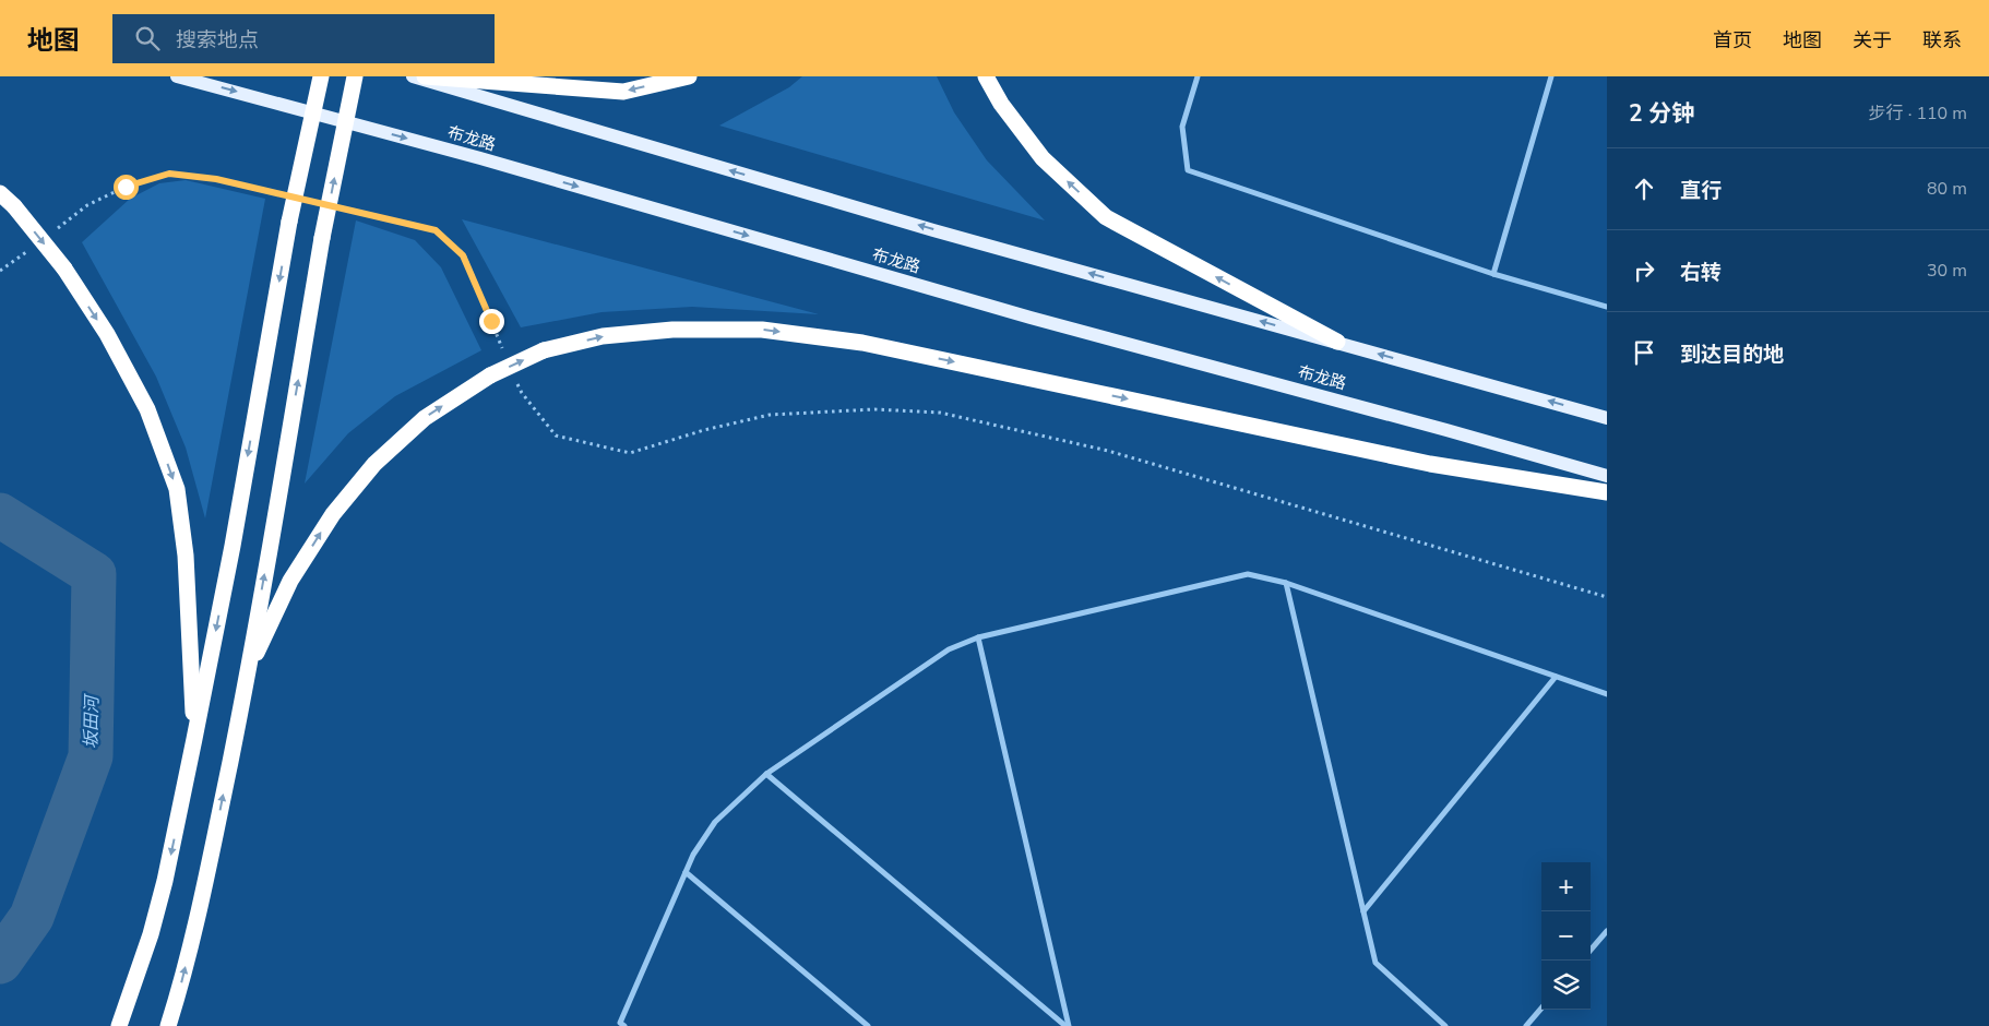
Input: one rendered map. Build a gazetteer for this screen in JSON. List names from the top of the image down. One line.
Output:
{"streets":{"main road":["布龙路"]},"water":["坂田河"],"page":{"header":"地图","search":"搜索地点","nav":["首页","地图","关于","联系"],"heading":["2 分钟","步行 · 110 m"],"list":[["直行","80 m"],["右转","30 m"],"到达目的地"],"map_buttons":["+","−"]}}
